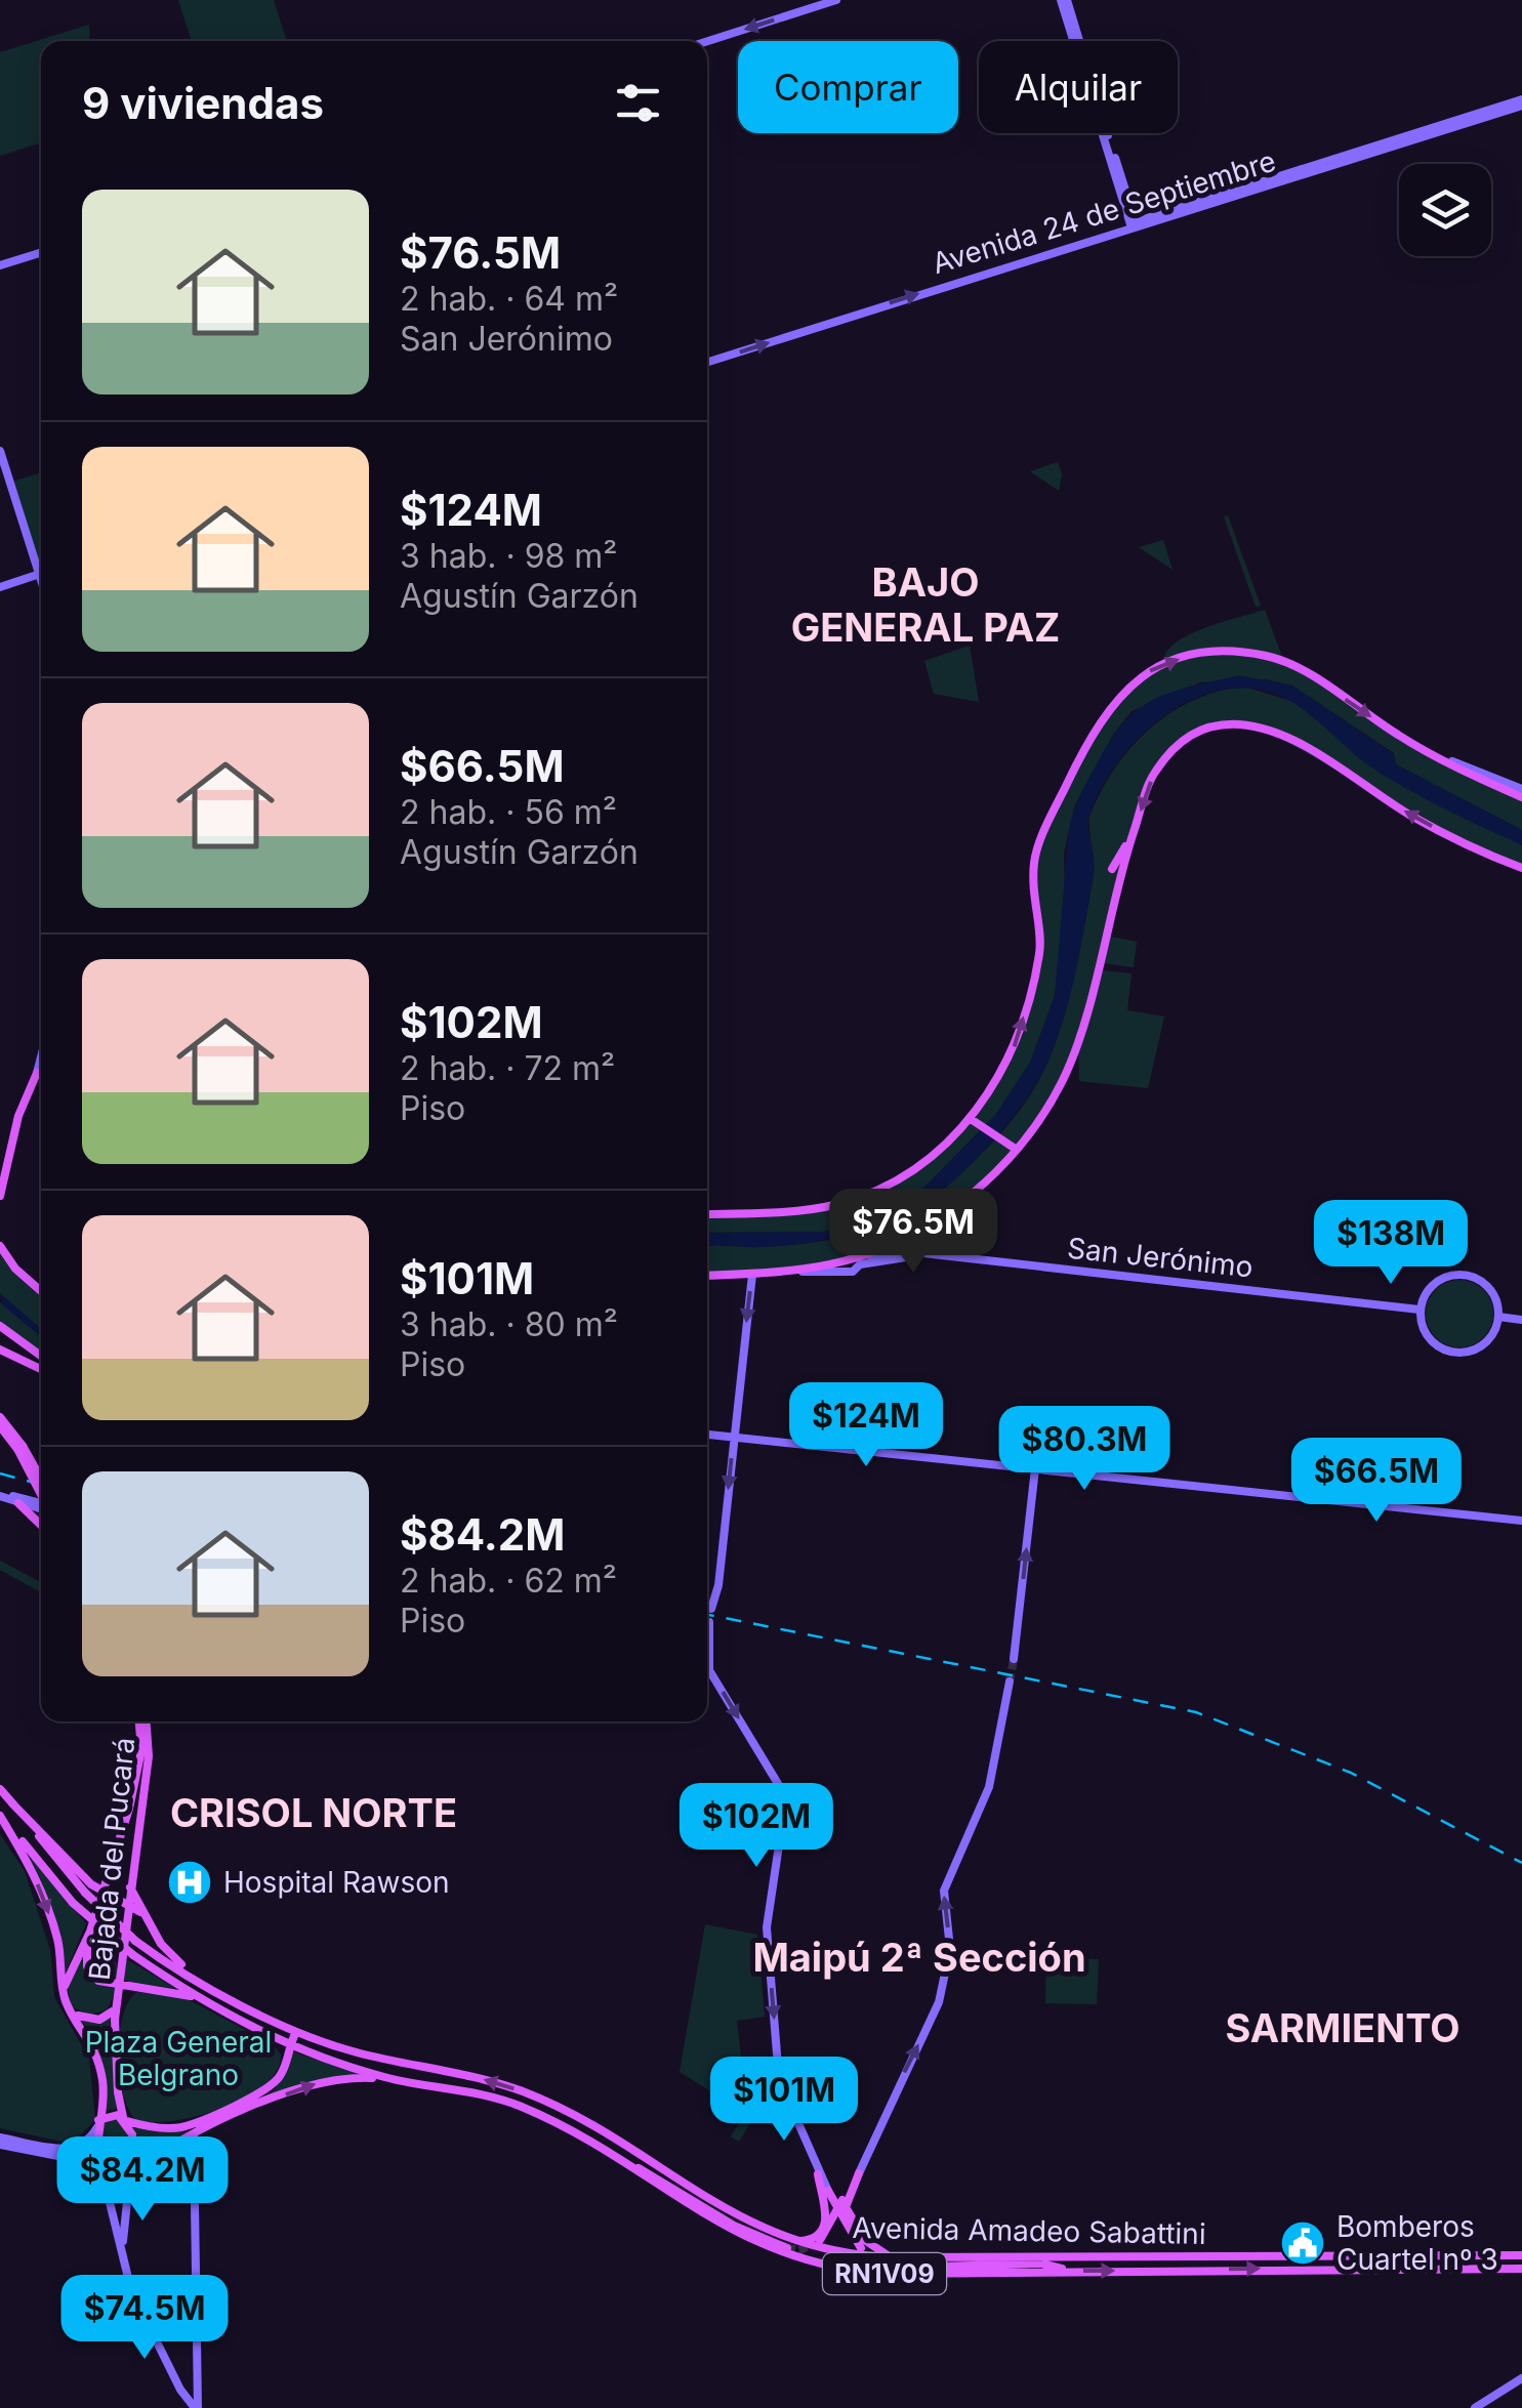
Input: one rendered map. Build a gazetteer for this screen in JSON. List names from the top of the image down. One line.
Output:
{"streets":{"main road":["Avenida 24 de Septiembre","San Jerónimo","Bajada del Pucará","Avenida Amadeo Sabattini","RN1V09"]},"crossings":[["Bajada del Pucará","RN1V09"],["Avenida Amadeo Sabattini","RN1V09"]],"one_way":["Avenida 24 de Septiembre"],"districts":["BAJO GENERAL PAZ","CRISOL NORTE","Maipú 2ª Sección","SARMIENTO"],"parks":["Plaza General Belgrano"],"places":{"hospital":["Hospital Rawson"],"public building":["Bomberos Cuartel nº 3"]},"page":{"chip":["Comprar","Alquilar"],"heading":"9 viviendas","list":[{"name":"$76.5M","note":"2 hab. · 64 m² · San Jerónimo"},{"name":"$124M","note":"3 hab. · 98 m² · Agustín Garzón"},{"name":"$66.5M","note":"2 hab. · 56 m² · Agustín Garzón"},{"name":"$102M","note":"2 hab. · 72 m² · Piso"},{"name":"$101M","note":"3 hab. · 80 m² · Piso"},{"name":"$84.2M","note":"2 hab. · 62 m² · Piso"}],"price":["$76.5M","$138M","$124M","$80.3M","$66.5M","$102M","$101M","$84.2M","$74.5M"]}}
